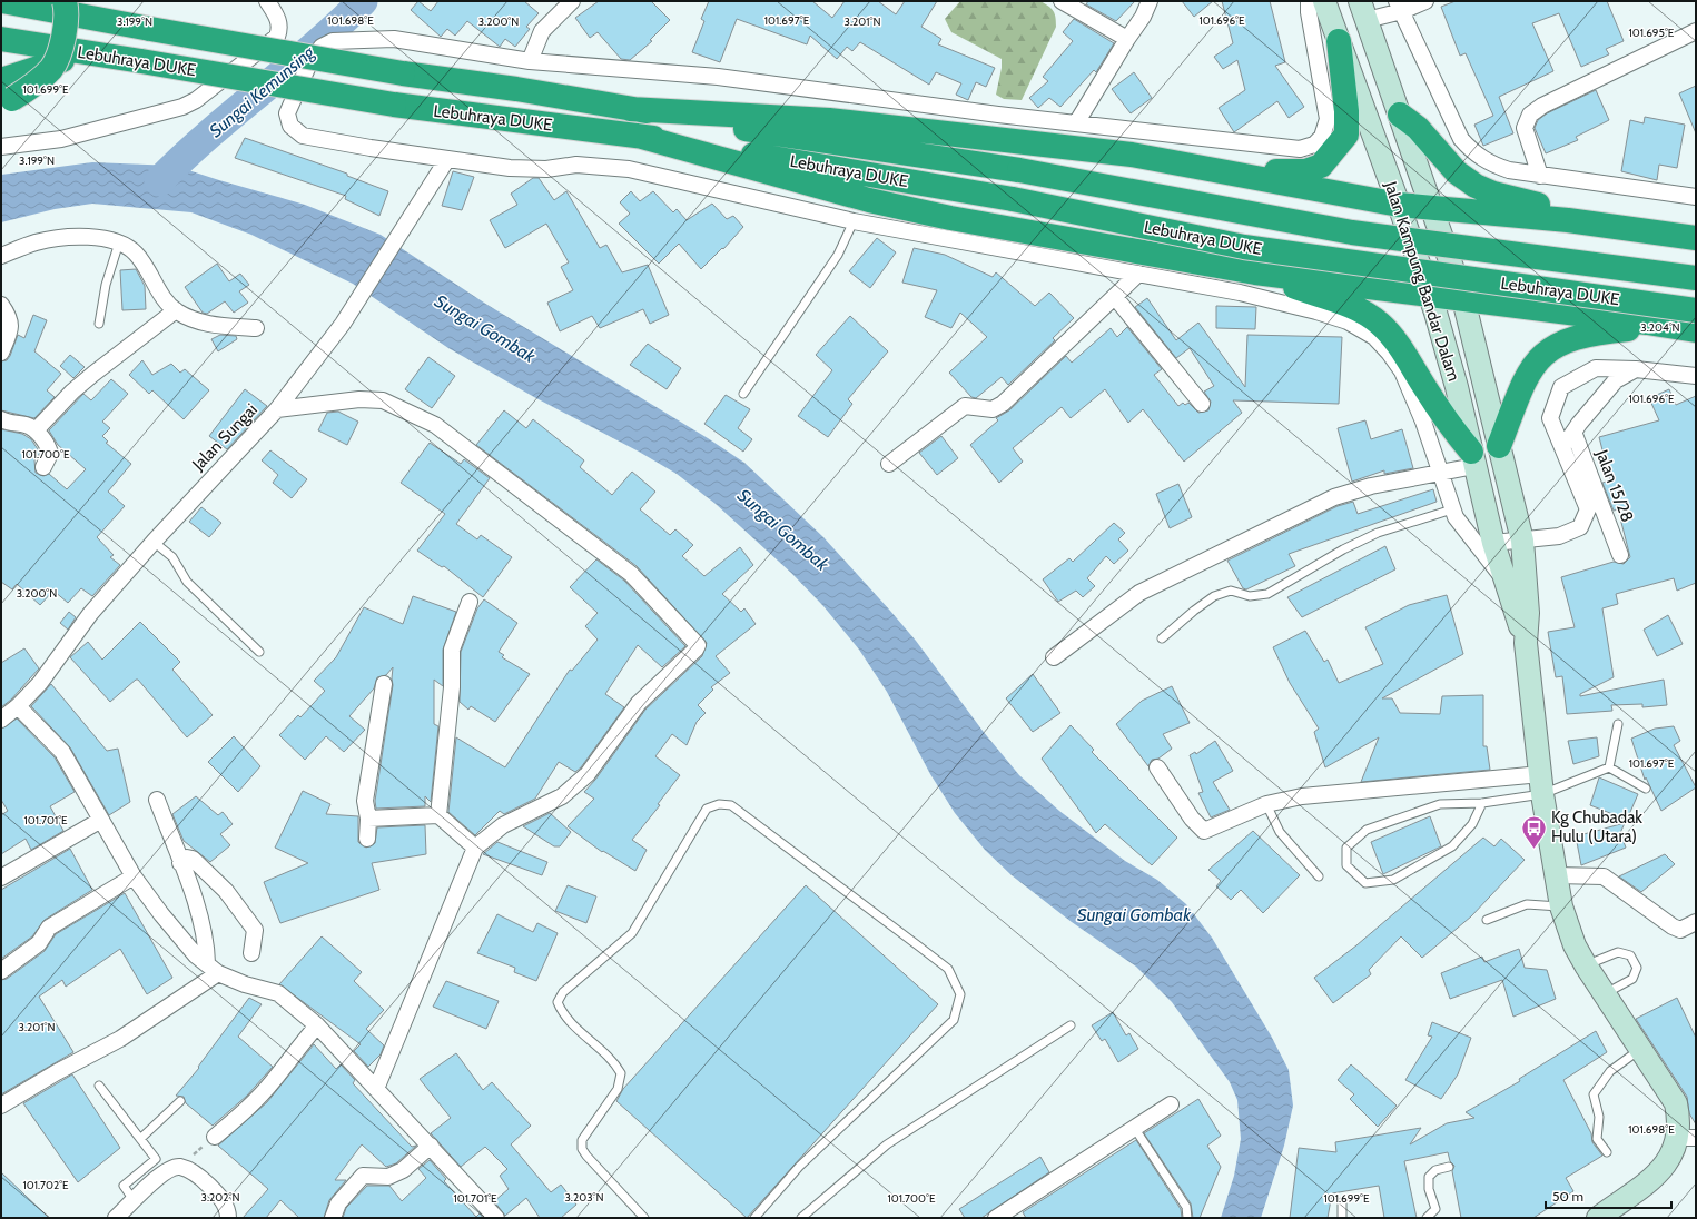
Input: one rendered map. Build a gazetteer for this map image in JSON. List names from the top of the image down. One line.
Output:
{"streets":{"highway":["Lebuhraya DUKE"],"street":["Jalan Kampung Bandar Dalam","Jalan Sungai","Jalan 15/28"]},"water":["Sungai Kemunsing","Sungai Gombak"],"places":{"bus stop":["Kg Chubadak Hulu (Utara)"]},"scale_bar":"50 m","coordinates":["101.698°E","101.697°E","101.696°E","3.199°N","3.200°N","3.201°N","101.695°E","101.699°E","3.204°N","101.700°E","101.701°E","101.702°E","3.202°N","3.203°N"]}
